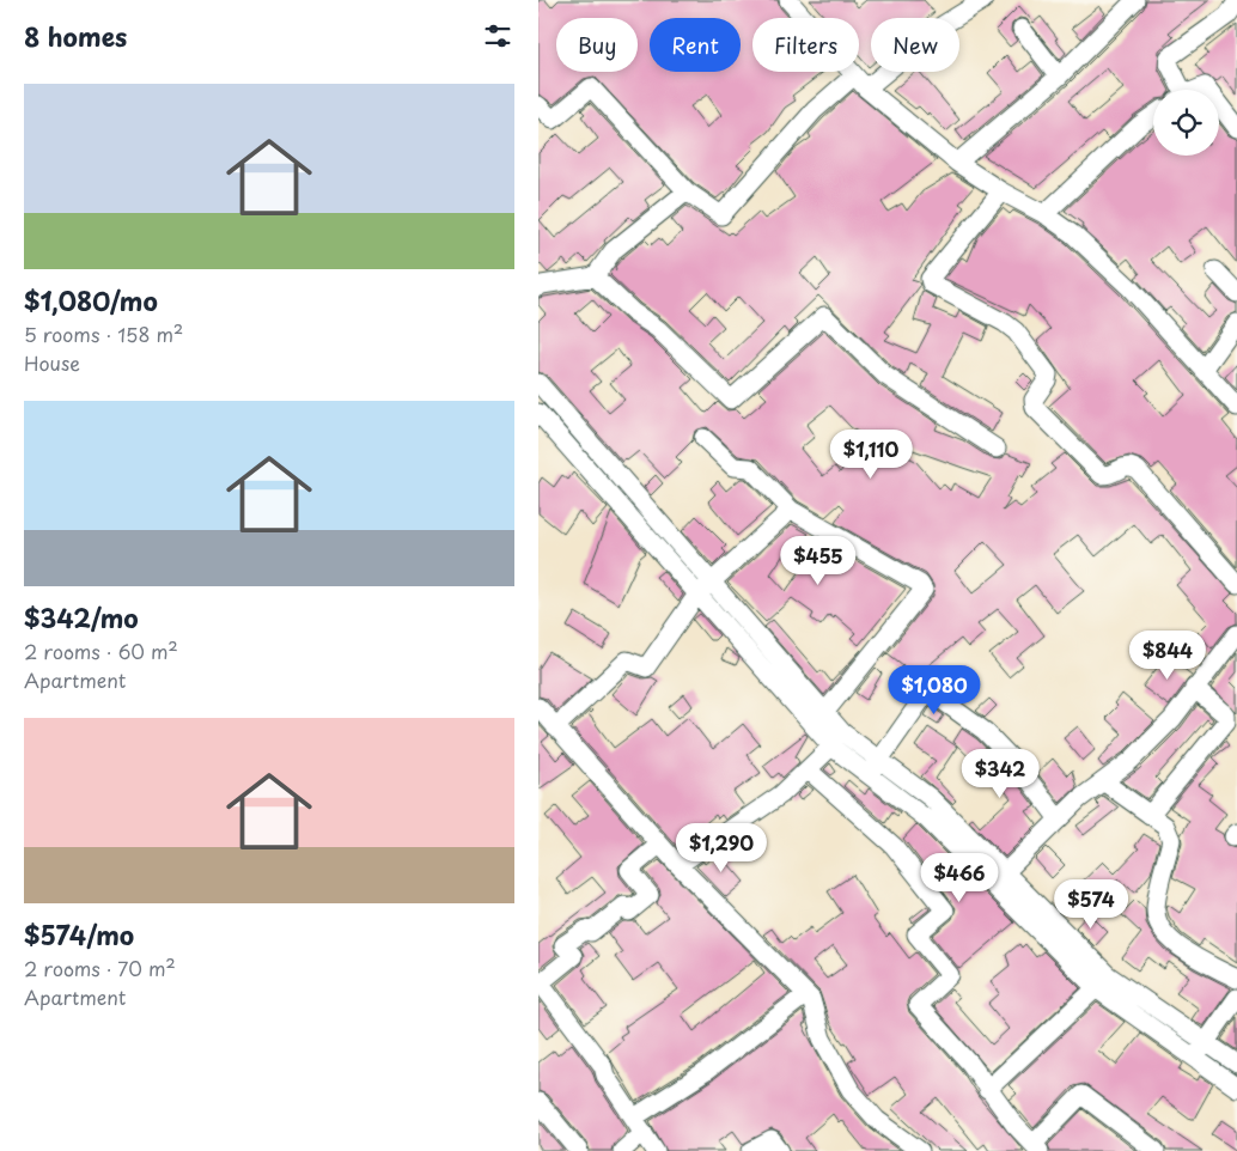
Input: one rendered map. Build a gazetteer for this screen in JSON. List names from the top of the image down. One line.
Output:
{"page":{"heading":"8 homes","chip":["Buy","Rent","Filters","New"],"list":[{"name":"$1,080/mo","note":"5 rooms · 158 m² · House"},{"name":"$342/mo","note":"2 rooms · 60 m² · Apartment"},{"name":"$574/mo","note":"2 rooms · 70 m² · Apartment"}],"price":["$1,110","$455","$844","$1,080","$342","$1,290","$466","$574"]}}
